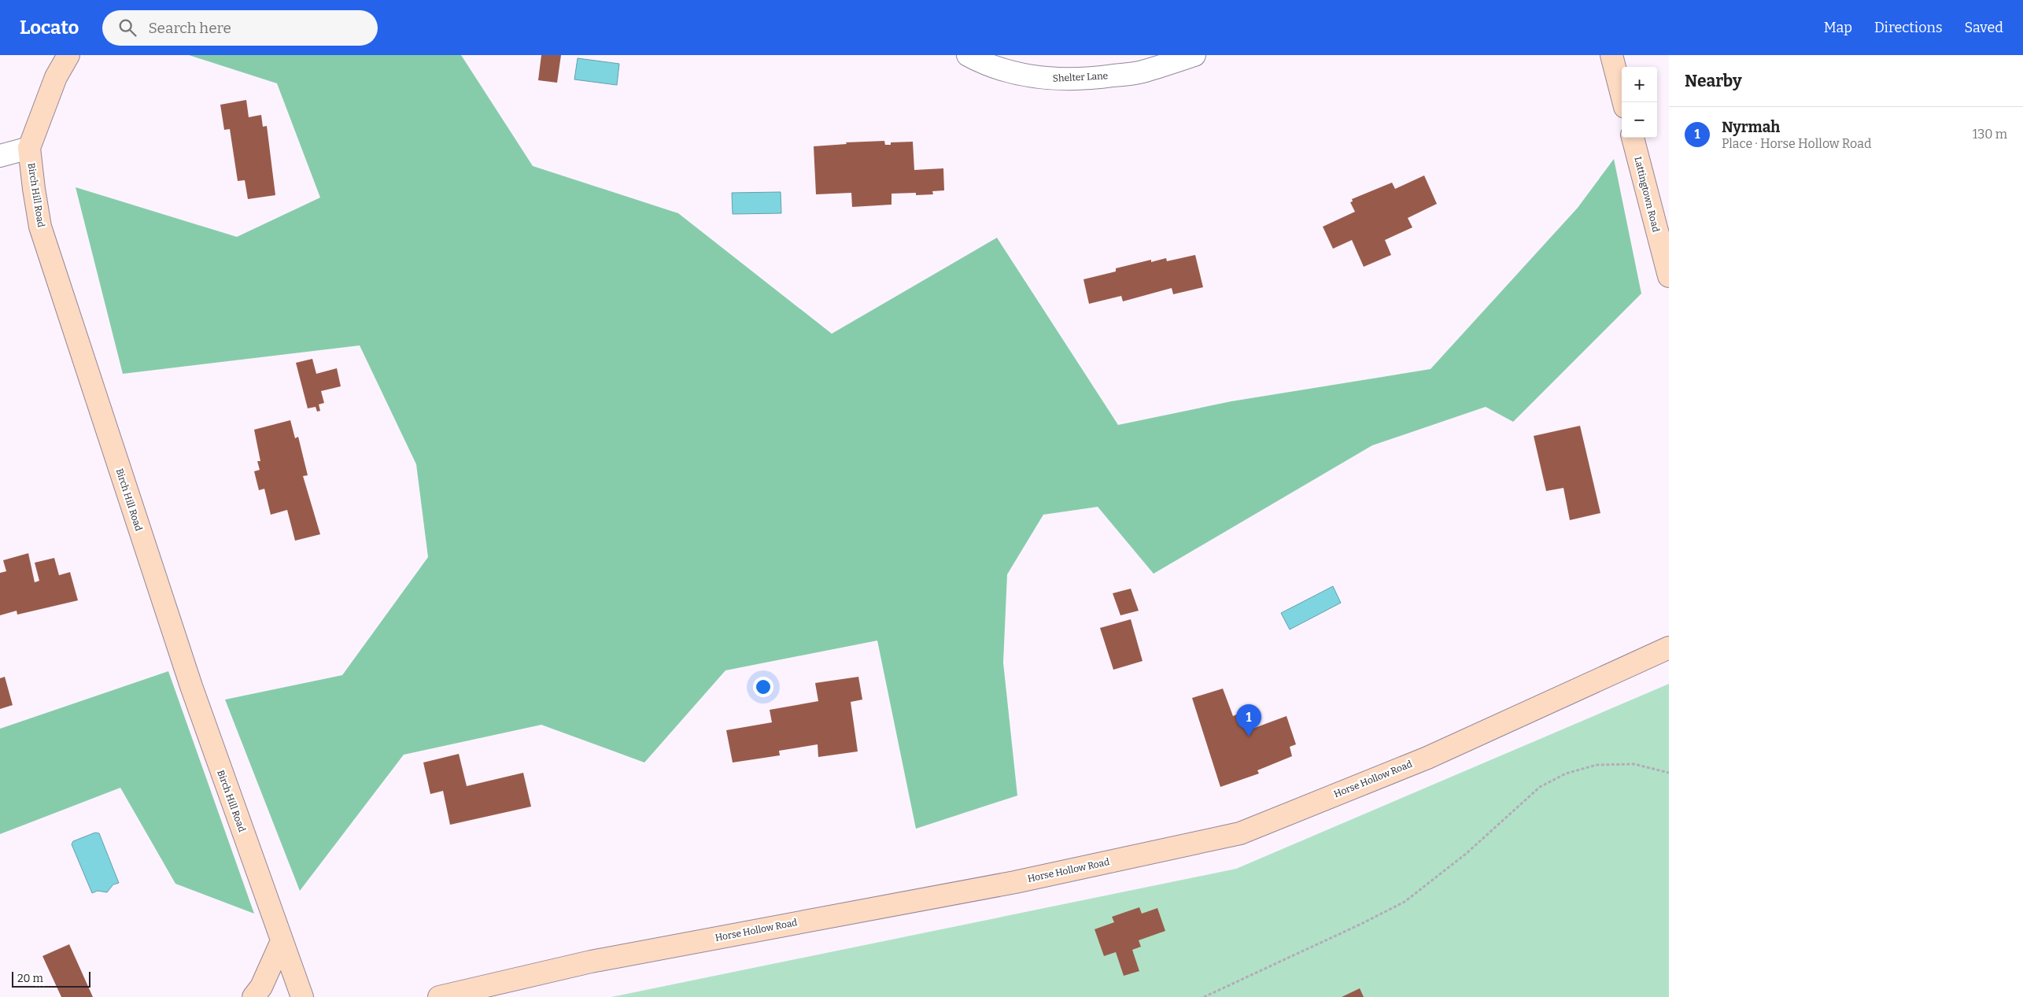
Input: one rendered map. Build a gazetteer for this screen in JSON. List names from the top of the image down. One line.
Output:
{"streets":{"main road":["Lattingtown Road","Birch Hill Road","Horse Hollow Road"],"street":["Shelter Lane"]},"scale_bar":"20 m","page":{"header":"Locato","search":"Search here","nav":["Map","Directions","Saved"],"heading":"Nearby","map_buttons":["+","−"],"list":[{"mark":"1","name":"Nyrmah","note":"Place · Horse Hollow Road","value":"130 m"}],"pins":"1","scale":"20 m"}}
